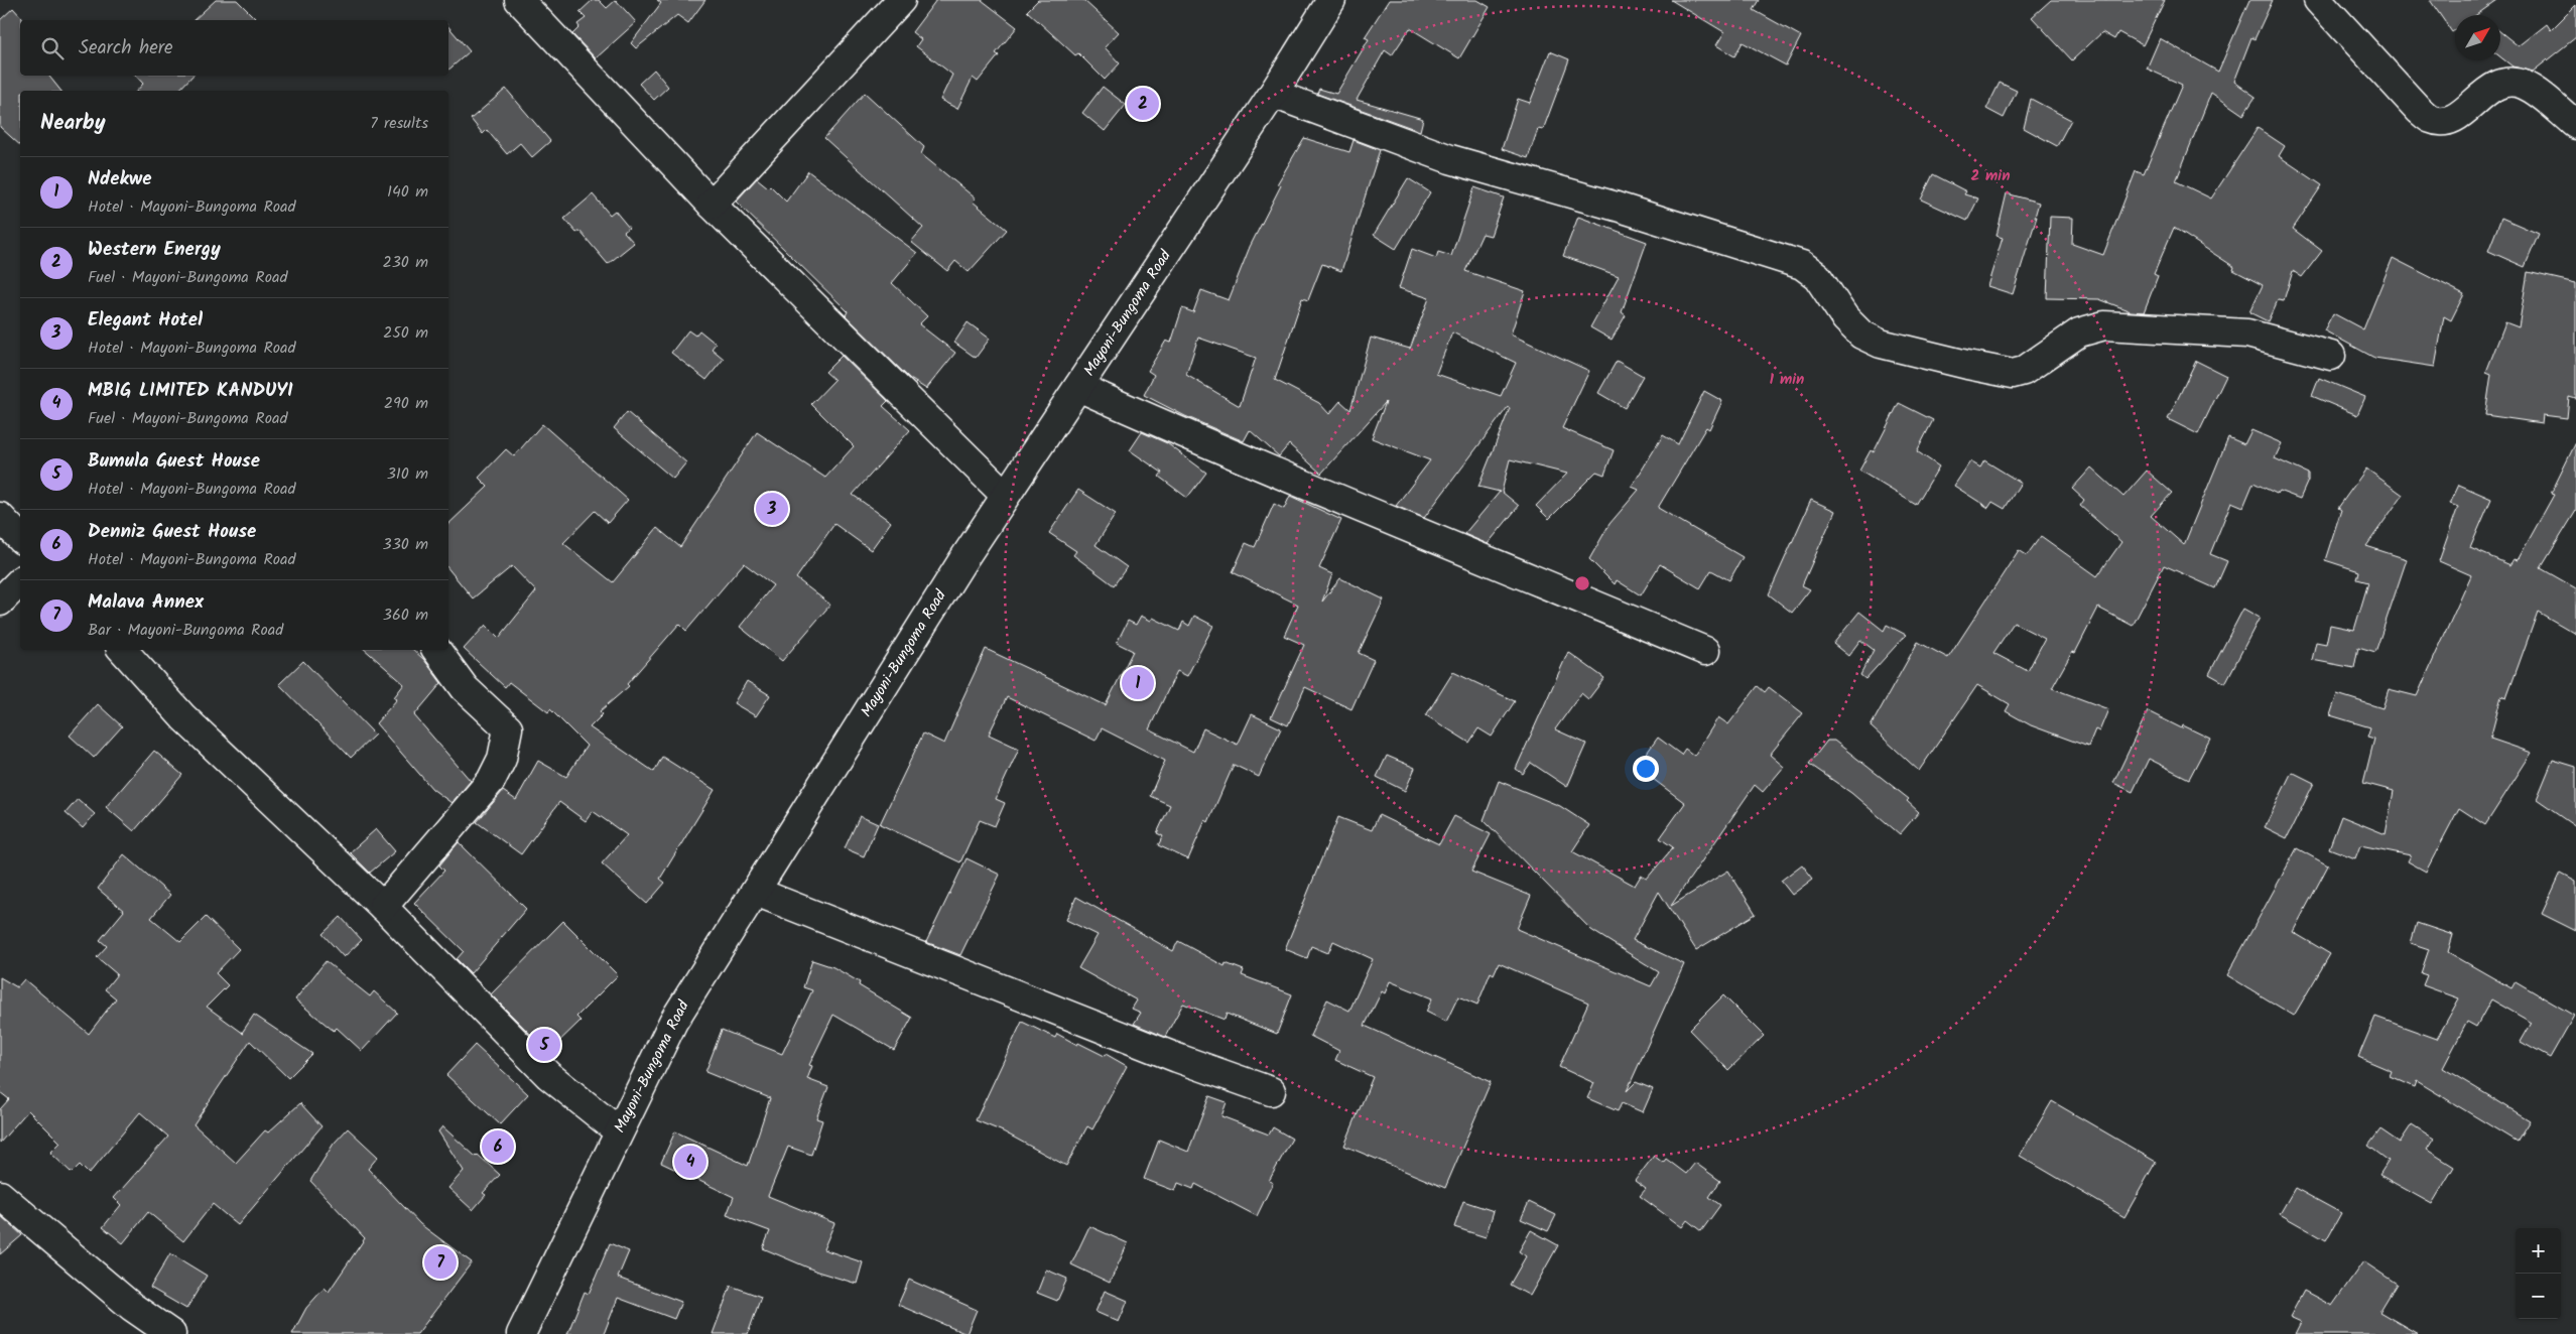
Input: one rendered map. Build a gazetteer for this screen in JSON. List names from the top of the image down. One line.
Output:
{"streets":{"street":["Mayoni-Bungoma Road"]},"north":"top right","page":{"search":"Search here","pins":["2","3","1","5","6","4","7"],"heading":["Nearby","7 results"],"list":[{"mark":"1","name":"Ndekwe","note":"Hotel · Mayoni-Bungoma Road","value":"140 m"},{"mark":"2","name":"Western Energy","note":"Fuel · Mayoni-Bungoma Road","value":"230 m"},{"mark":"3","name":"Elegant Hotel","note":"Hotel · Mayoni-Bungoma Road","value":"250 m"},{"mark":"4","name":"MBIG LIMITED KANDUYI","note":"Fuel · Mayoni-Bungoma Road","value":"290 m"},{"mark":"5","name":"Bumula Guest House","note":"Hotel · Mayoni-Bungoma Road","value":"310 m"},{"mark":"6","name":"Denniz Guest House","note":"Hotel · Mayoni-Bungoma Road","value":"330 m"},{"mark":"7","name":"Malava Annex","note":"Bar · Mayoni-Bungoma Road","value":"360 m"}],"map_buttons":["+","−"]},"rings":["2 min","1 min"]}
